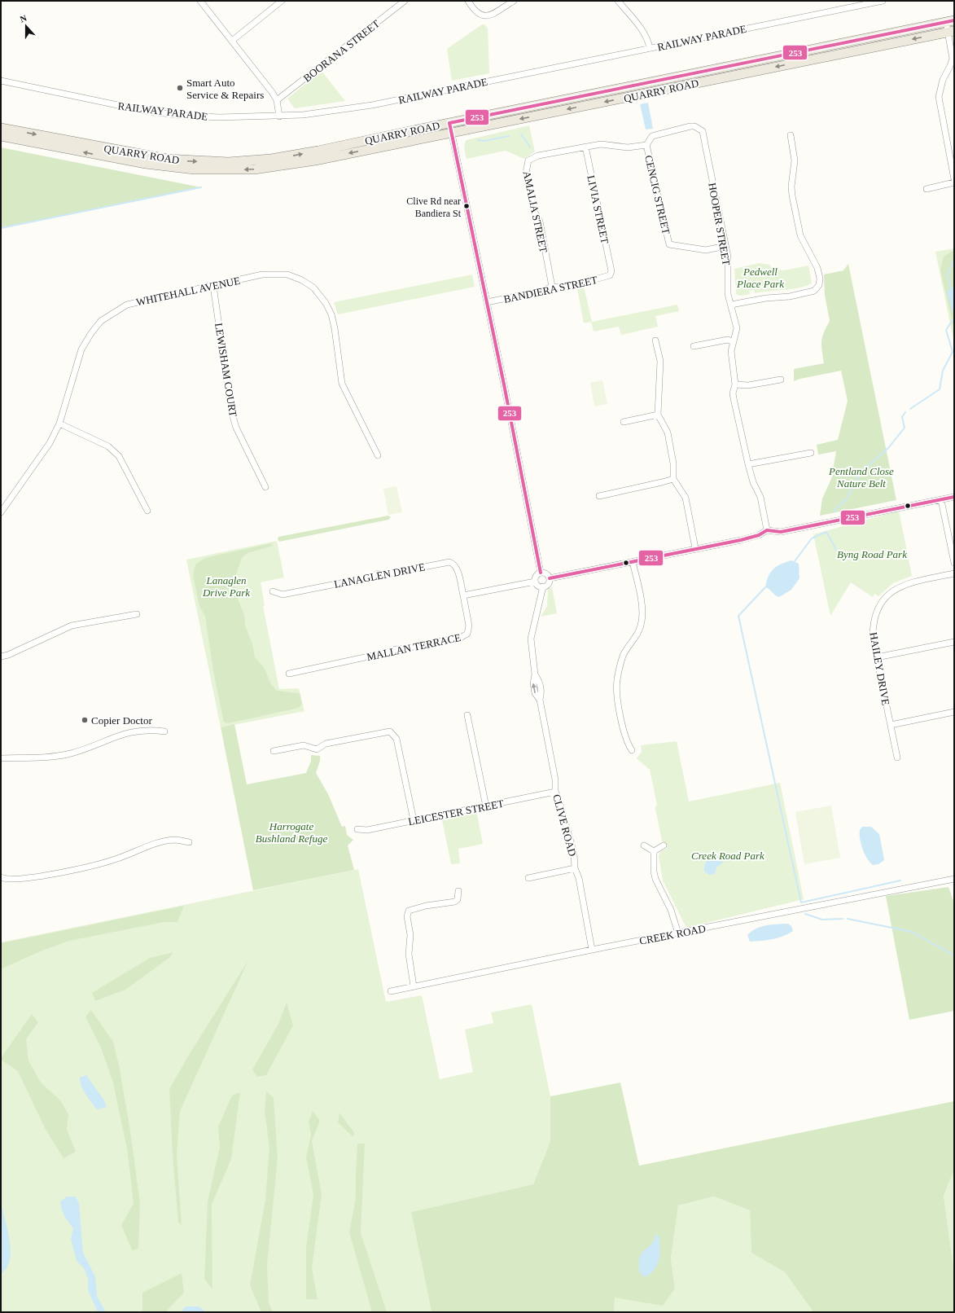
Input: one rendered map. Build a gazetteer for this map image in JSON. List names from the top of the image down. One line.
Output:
{"streets":{"main road":["QUARRY ROAD"],"street":["RAILWAY PARADE","BOORANA STREET","CENCIG STREET","LIVIA STREET","AMALIA STREET","HOOPER STREET","BANDIERA STREET","WHITEHALL AVENUE","LEWISHAM COURT","LANAGLEN DRIVE","MALLAN TERRACE","HAILEY DRIVE","LEICESTER STREET","CLIVE ROAD","CREEK ROAD"]},"crossings":[["CENCIG STREET","AMALIA STREET"],["CENCIG STREET","HOOPER STREET"],["LIVIA STREET","AMALIA STREET"],["LIVIA STREET","BANDIERA STREET"],["AMALIA STREET","HOOPER STREET"],["AMALIA STREET","BANDIERA STREET"],["WHITEHALL AVENUE","LEWISHAM COURT"],["LANAGLEN DRIVE","MALLAN TERRACE"],["LEICESTER STREET","CLIVE ROAD"],["CLIVE ROAD","CREEK ROAD"]],"parks":["Pedwell Place Park","Pentland Close Nature Belt","Byng Road Park","Lanaglen Drive Park","Harrogate Bushland Refuge","Creek Road Park"],"places":["Smart Auto Service & Repairs","Clive Rd near Bandiera St","Copier Doctor"],"lines":["transit line 253"],"north":"top"}
